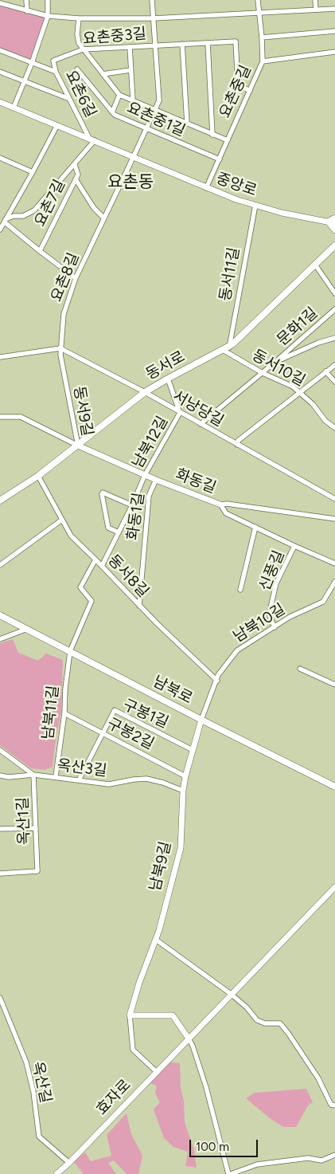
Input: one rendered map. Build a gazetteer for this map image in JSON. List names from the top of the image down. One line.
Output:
{"streets":{"main road":["동서로","남북로"],"street":["요촌중3길","요촌중길","요촌6길","요촌중1길","중앙로","요촌7길","동서11길","요촌8길","문화1길","동서10길","서낭당길","동서9길","남북12길","화동길","화동1길","신풍길","동서8길","남북10길","남북11길","구봉1길","구봉2길","옥산3길","옥산1길","남북9길","옥산길","효자로"]},"crossings":[["요촌중3길","요촌중길"],["요촌중3길","요촌6길"],["요촌중길","요촌중1길"],["요촌중길","중앙로"],["요촌6길","중앙로"],["요촌6길","요촌7길"],["중앙로","요촌7길"],["중앙로","동서11길"],["중앙로","요촌8길"],["동서11길","동서로"],["동서11길","동서10길"],["요촌8길","서낭당길"],["요촌8길","동서9길"],["문화1길","동서10길"],["문화1길","서낭당길"],["동서로","동서10길"],["동서로","서낭당길"],["동서로","동서9길"],["동서로","화동길"],["동서로","동서8길"],["서낭당길","동서9길"],["서낭당길","남북12길"],["동서9길","화동길"],["남북12길","화동길"],["남북12길","동서8길"],["화동길","화동1길"],["화동길","신풍길"],["화동1길","동서8길"],["신풍길","남북10길"],["동서8길","남북10길"],["남북10길","남북로"],["남북10길","남북9길"],["남북로","남북11길"],["남북로","남북9길"],["남북11길","구봉2길"],["남북11길","옥산3길"],["구봉1길","구봉2길"],["구봉1길","옥산3길"],["구봉1길","남북9길"],["구봉2길","남북9길"],["옥산3길","옥산1길"],["옥산3길","남북9길"],["옥산길","효자로"]],"districts":["요촌동"],"scale_bar":"100 m"}
